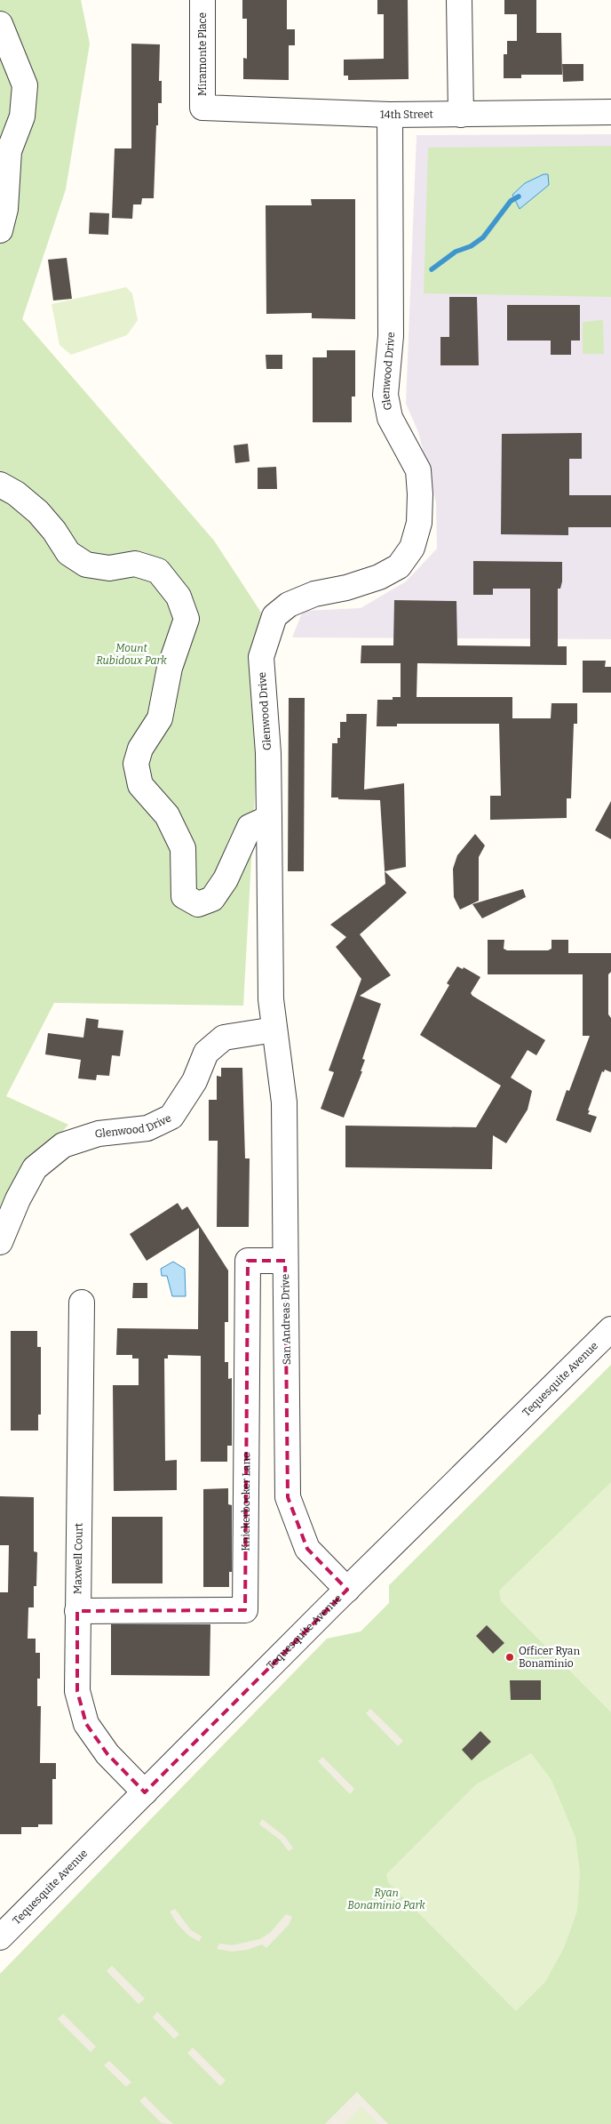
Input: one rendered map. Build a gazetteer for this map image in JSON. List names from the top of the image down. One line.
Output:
{"streets":{"street":["Miramonte Place","14th Street","Glenwood Drive","San Andreas Drive","Tequesquite Avenue","Knickerbocker Lane","Maxwell Court"]},"crossings":[["Miramonte Place","14th Street"],["14th Street","Glenwood Drive"],["Glenwood Drive","San Andreas Drive"],["San Andreas Drive","Tequesquite Avenue"],["San Andreas Drive","Knickerbocker Lane"],["Tequesquite Avenue","Maxwell Court"],["Knickerbocker Lane","Maxwell Court"]],"parks":["Mount Rubidoux Park","Ryan Bonaminio Park"],"places":["Officer Ryan Bonaminio"]}
